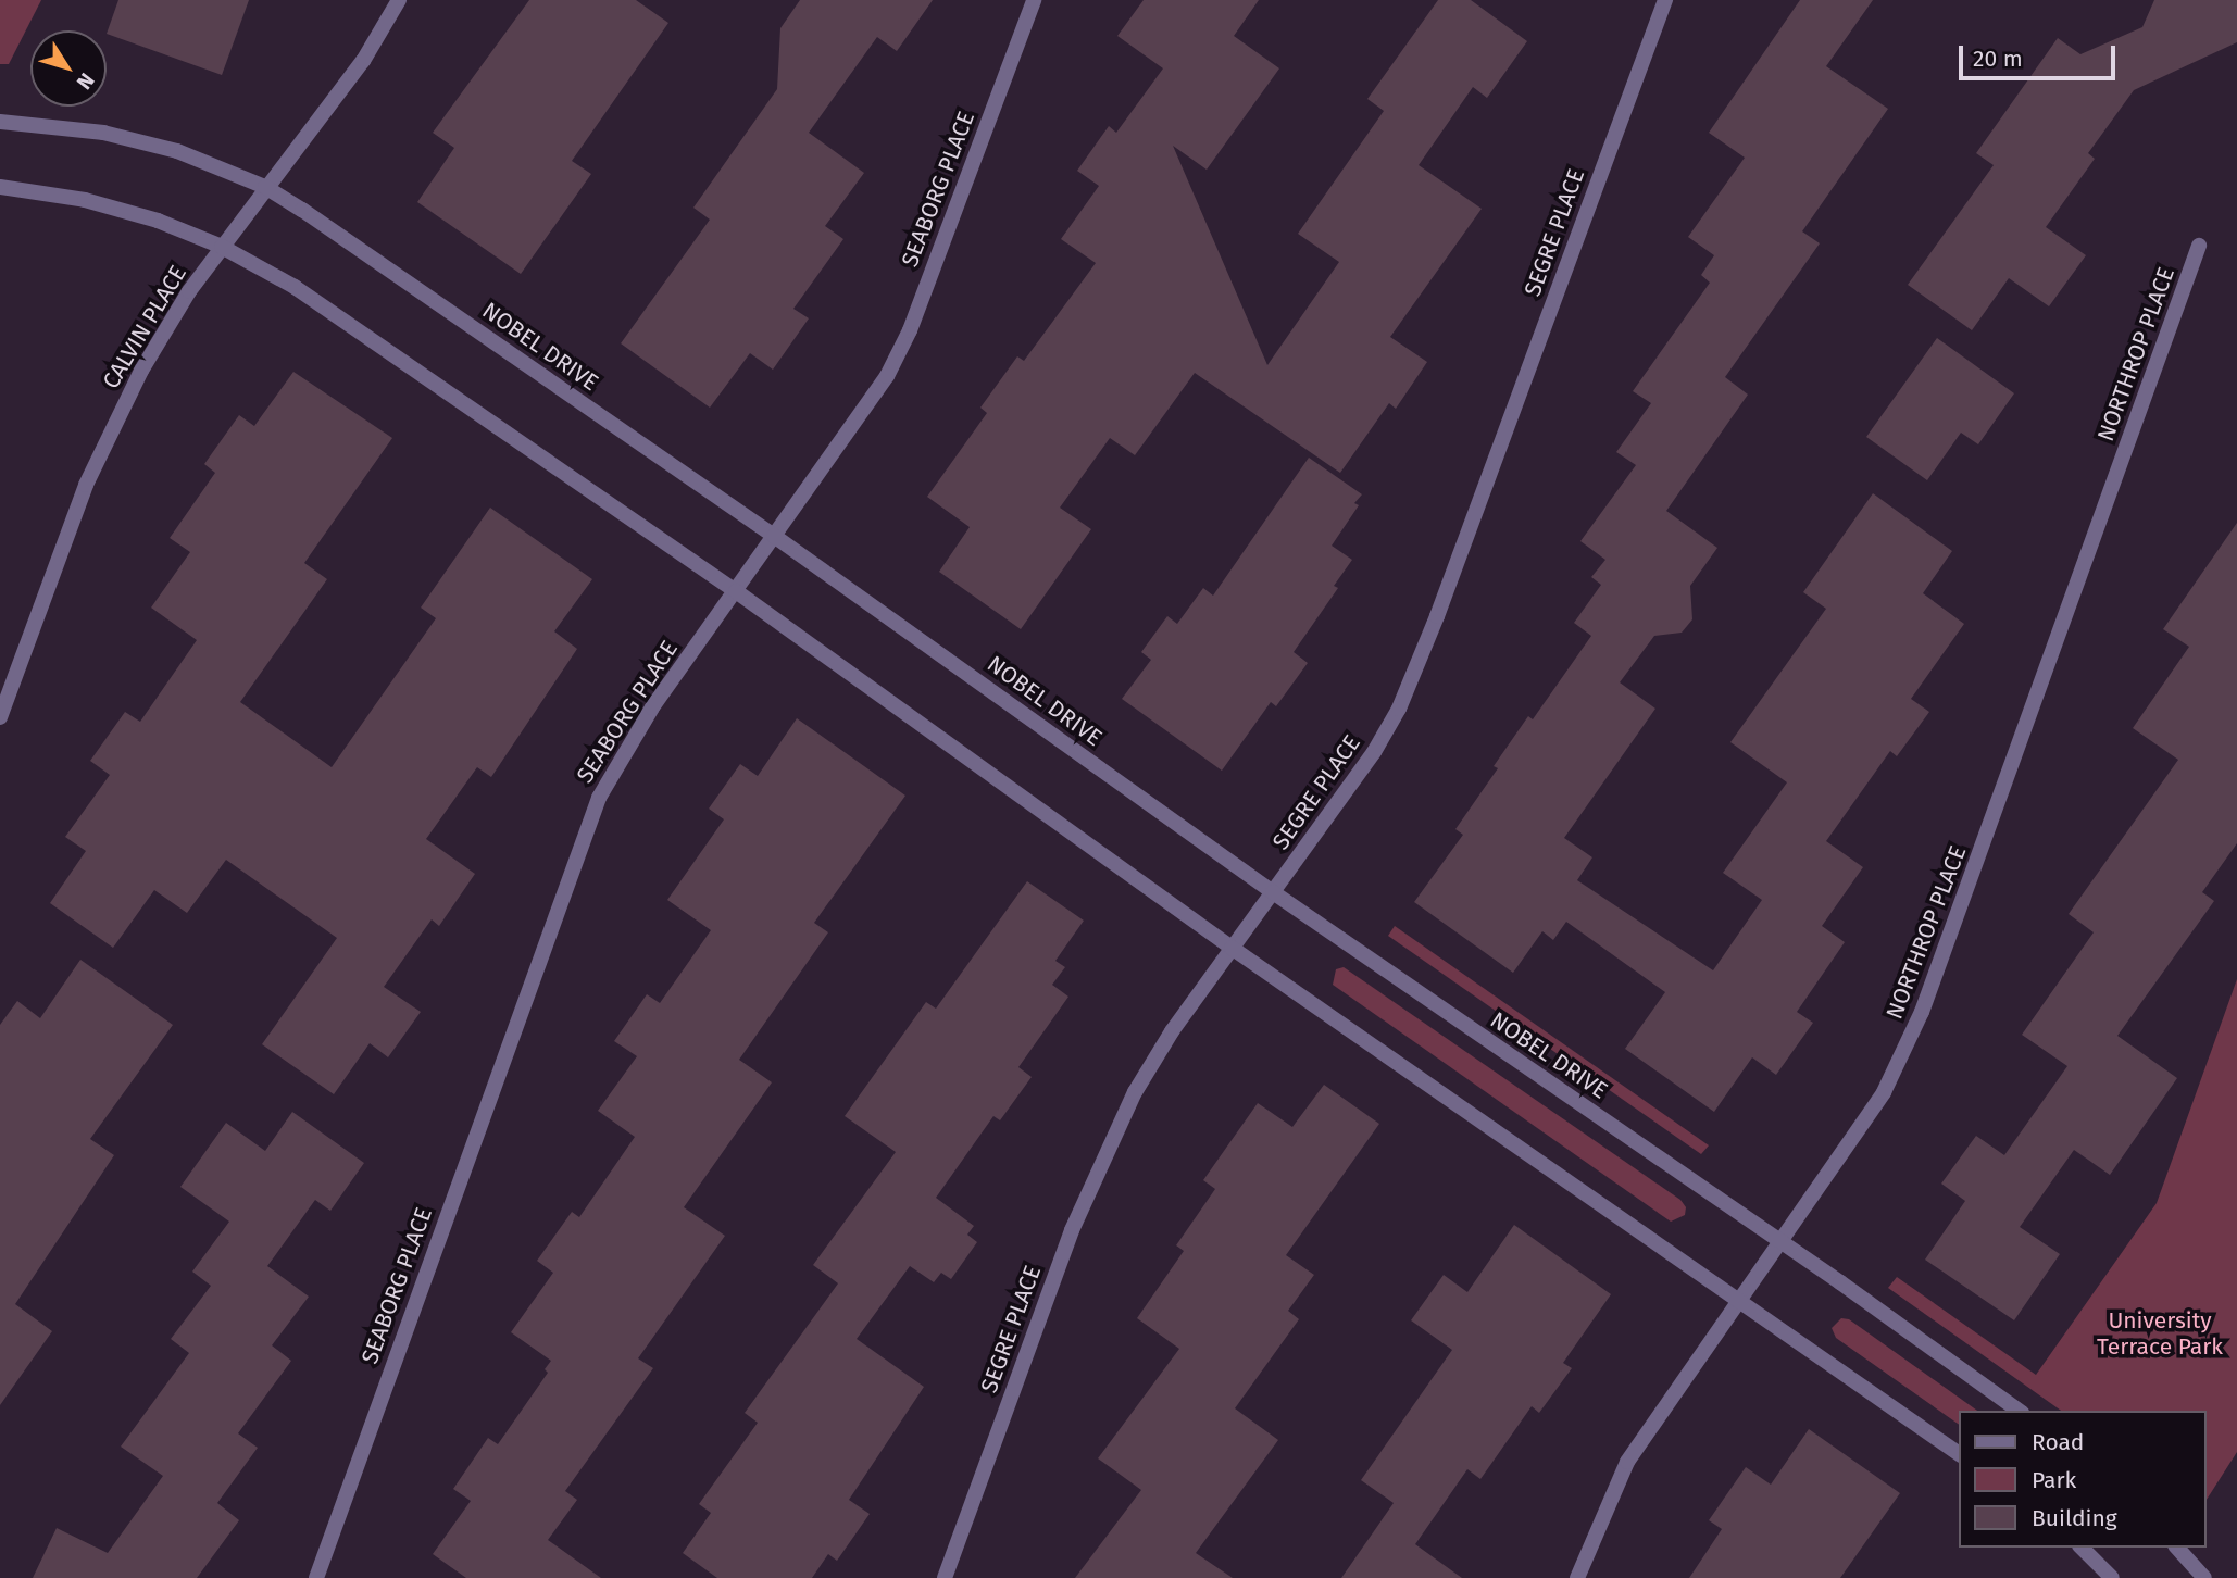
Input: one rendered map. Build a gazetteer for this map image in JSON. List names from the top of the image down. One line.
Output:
{"streets":{"street":["SEABORG PLACE","SEGRE PLACE","CALVIN PLACE","NOBEL DRIVE","NORTHROP PLACE"]},"crossings":[["SEABORG PLACE","NOBEL DRIVE"],["SEGRE PLACE","NOBEL DRIVE"],["CALVIN PLACE","NOBEL DRIVE"],["NOBEL DRIVE","NORTHROP PLACE"]],"parks":["University Terrace Park"],"legend":["Road","Park","Building"],"scale_bar":"20 m","north":"bottom right"}
